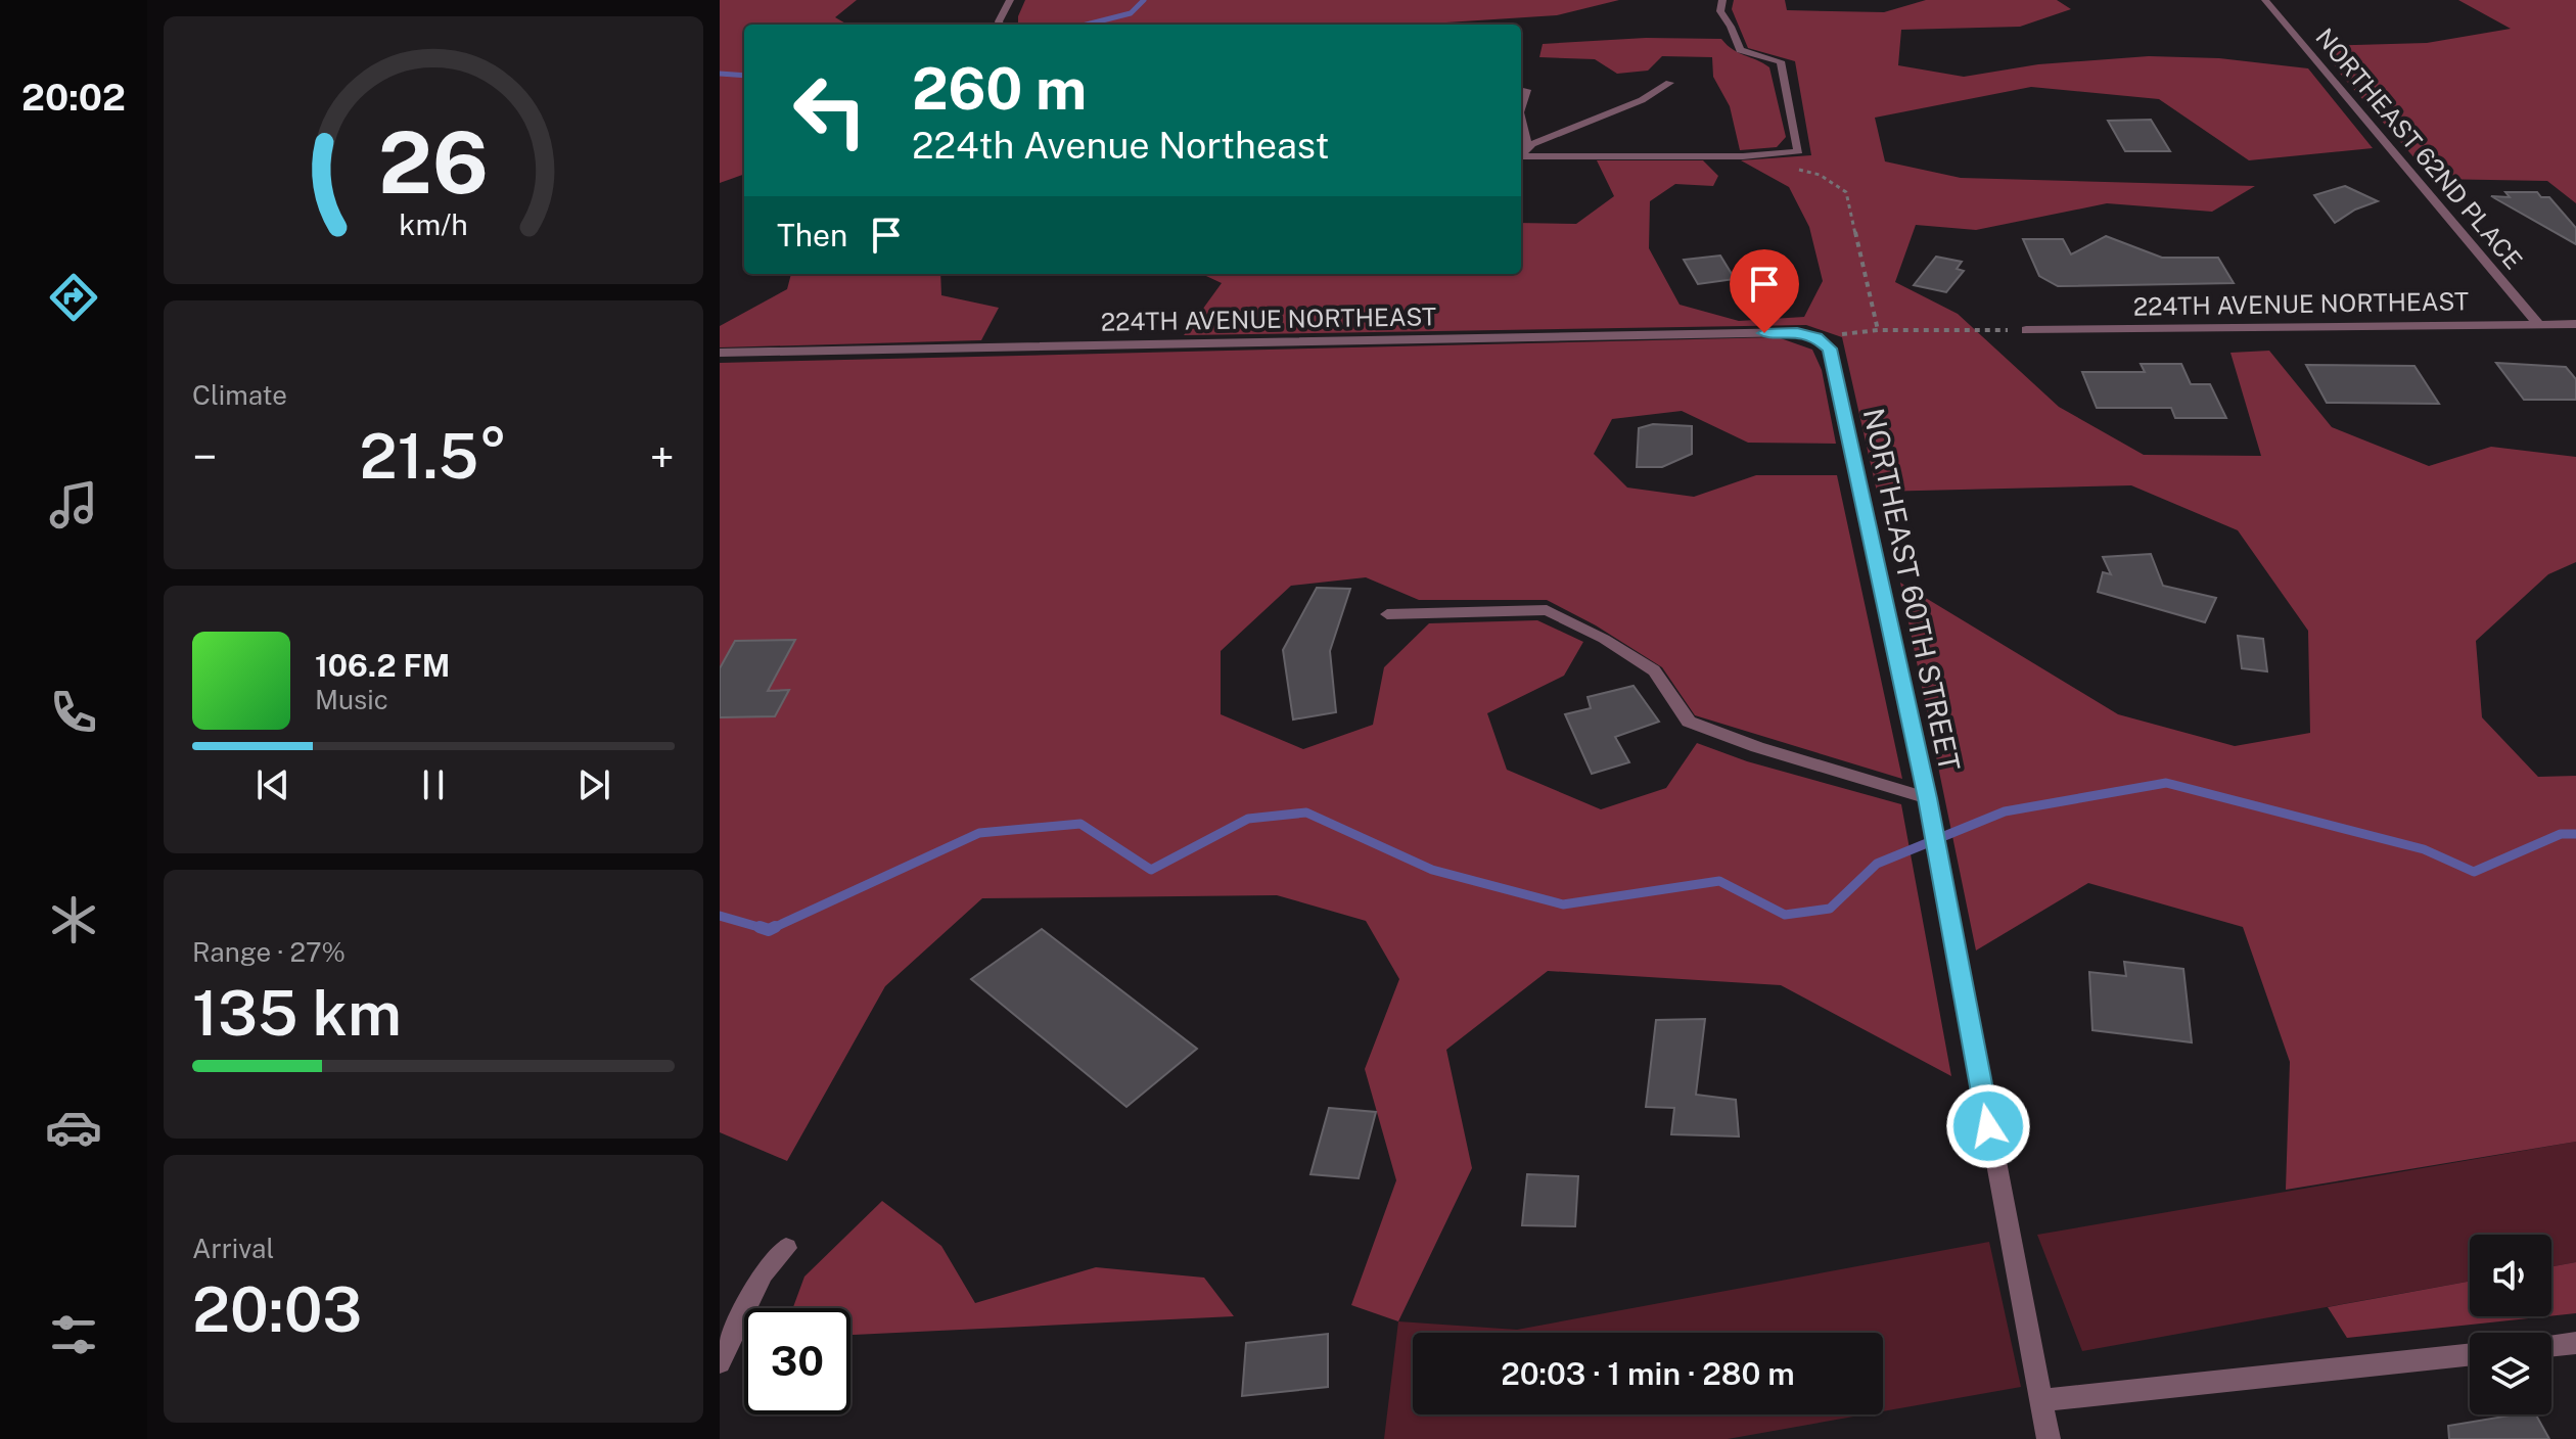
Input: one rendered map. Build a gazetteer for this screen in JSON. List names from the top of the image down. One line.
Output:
{"streets":{"street":["NORTHEAST 62ND PLACE","224TH AVENUE NORTHEAST","NORTHEAST 60TH STREET"]},"crossings":[["NORTHEAST 62ND PLACE","224TH AVENUE NORTHEAST"],["224TH AVENUE NORTHEAST","NORTHEAST 60TH STREET"]],"page":{"tabs":"20:02","turn":["260 m","224th Avenue Northeast"],"then":"Then","tile":["Climate",["Range · 27%","135 km"],["Arrival","20:03"]],"heat":["−","21.5°","+"],"song":["106.2 FM","Music"],"limit":"30","trip":"20:03 · 1 min · 280 m","gauge":["26","km/h"]}}
